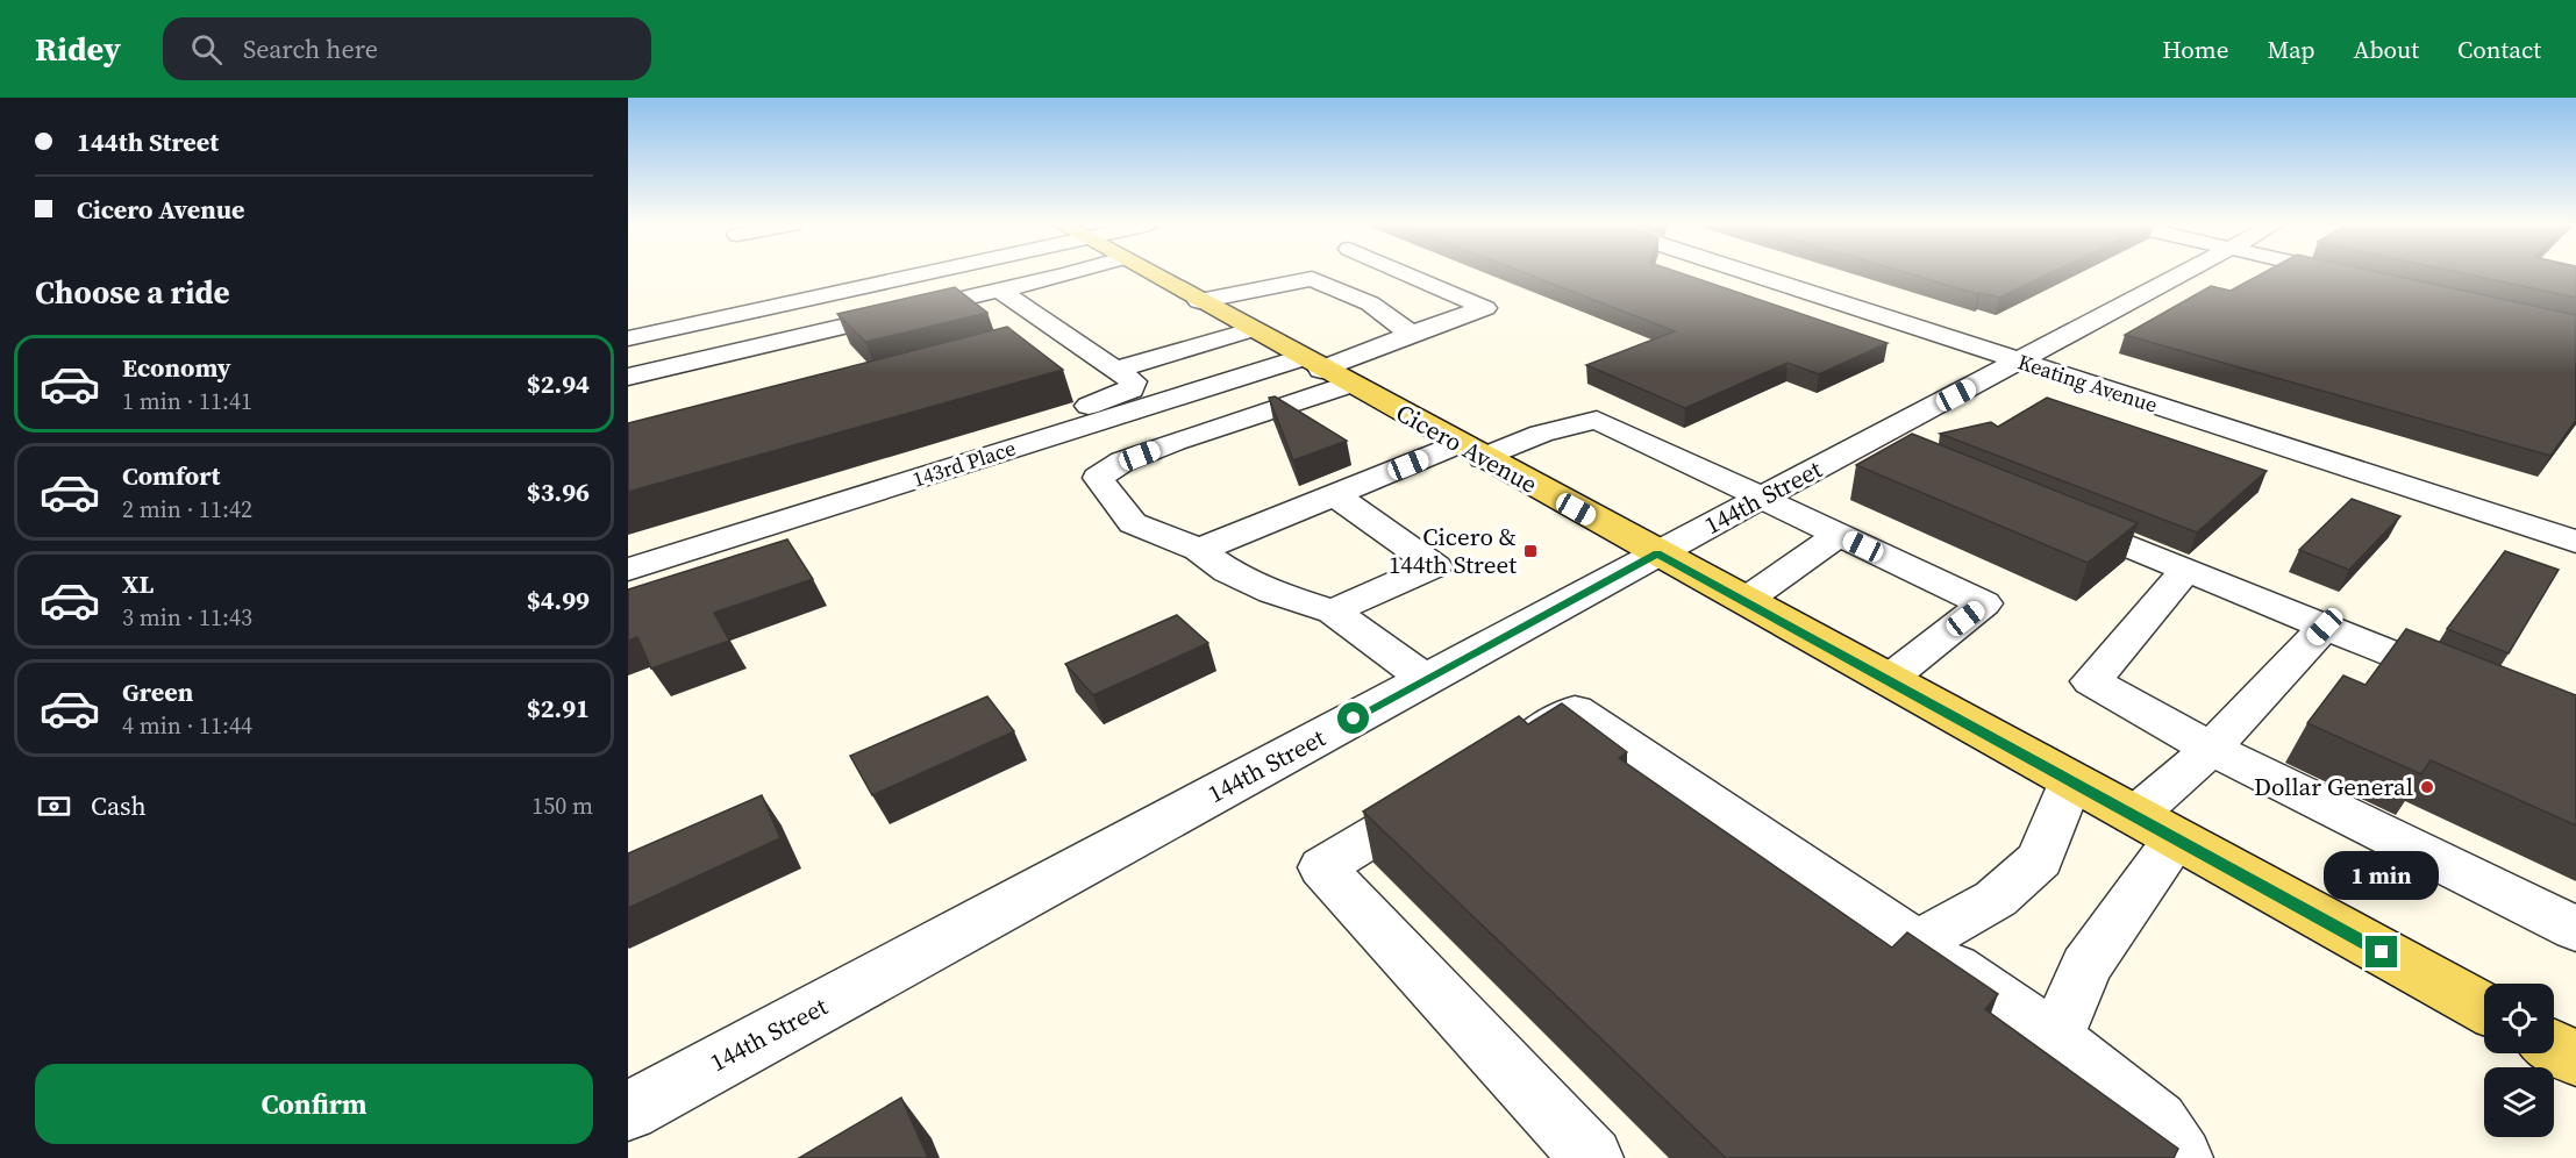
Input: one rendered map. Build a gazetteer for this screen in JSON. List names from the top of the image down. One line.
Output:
{"streets":{"main road":["Cicero Avenue"],"street":["Keating Avenue","143rd Place","144th Street"]},"crossings":[["Keating Avenue","144th Street"],["Cicero Avenue","143rd Place"],["Cicero Avenue","144th Street"]],"places":{"transit":["Cicero & 144th Street"],"other":["Dollar General"]},"page":{"header":"Ridey","search":"Search here","nav":["Home","Map","About","Contact"],"banner":["144th Street","Cicero Avenue"],"heading":"Choose a ride","list":[{"name":"Economy","note":"1 min · 11:41","value":"$2.94"},{"name":"Comfort","note":"2 min · 11:42","value":"$3.96"},{"name":"XL","note":"3 min · 11:43","value":"$4.99"},{"name":"Green","note":"4 min · 11:44","value":"$2.91"}],"pay":["Cash","150 m"],"bubble":"1 min","buttons":"Confirm"}}
